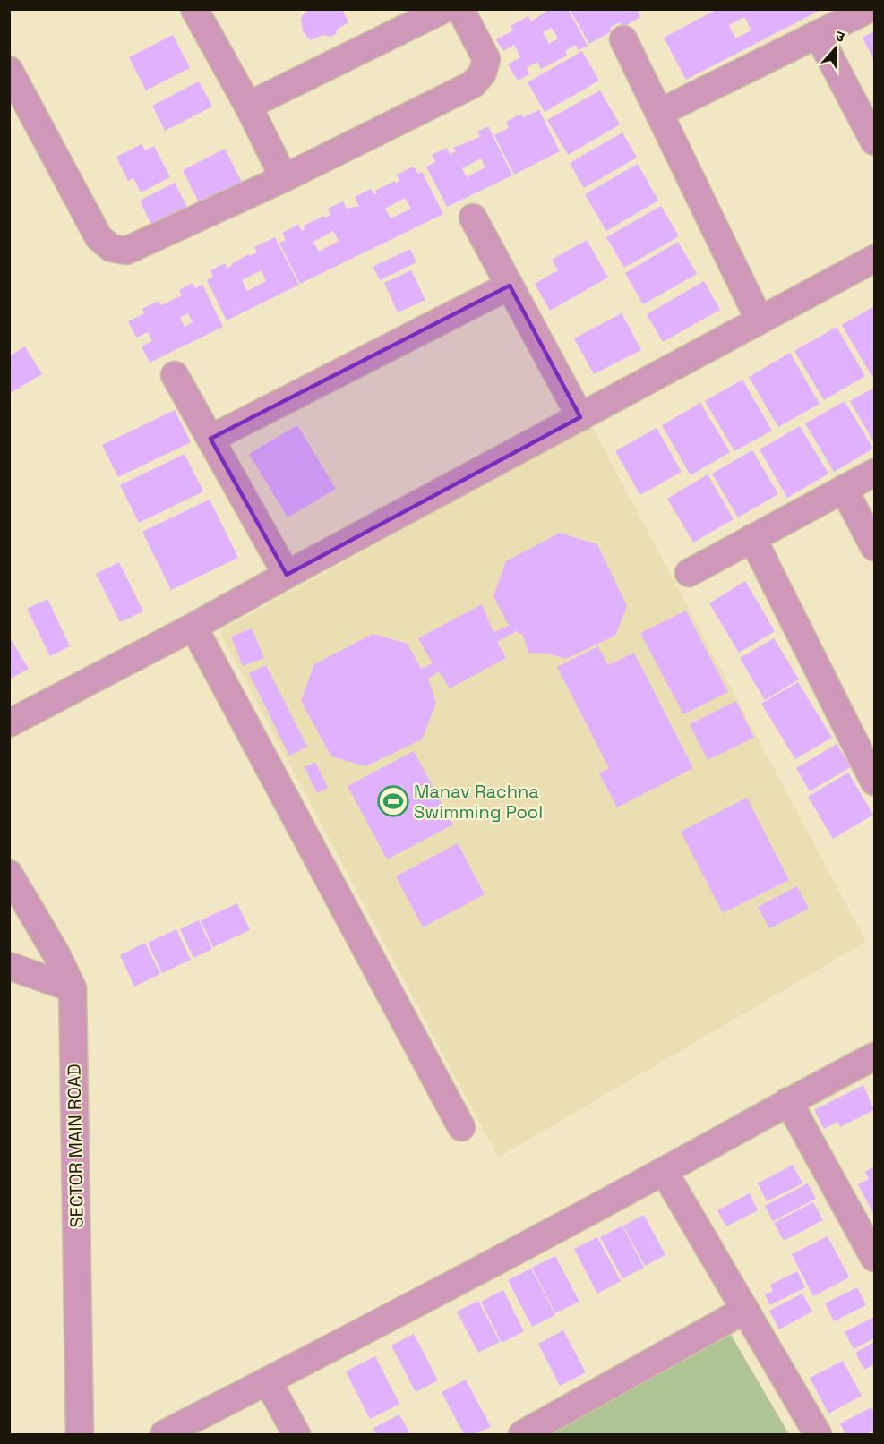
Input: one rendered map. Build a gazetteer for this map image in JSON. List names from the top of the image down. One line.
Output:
{"streets":{"street":["SECTOR MAIN ROAD"]},"places":{"sports":["Manav Rachna Swimming Pool"]},"north":"top"}
